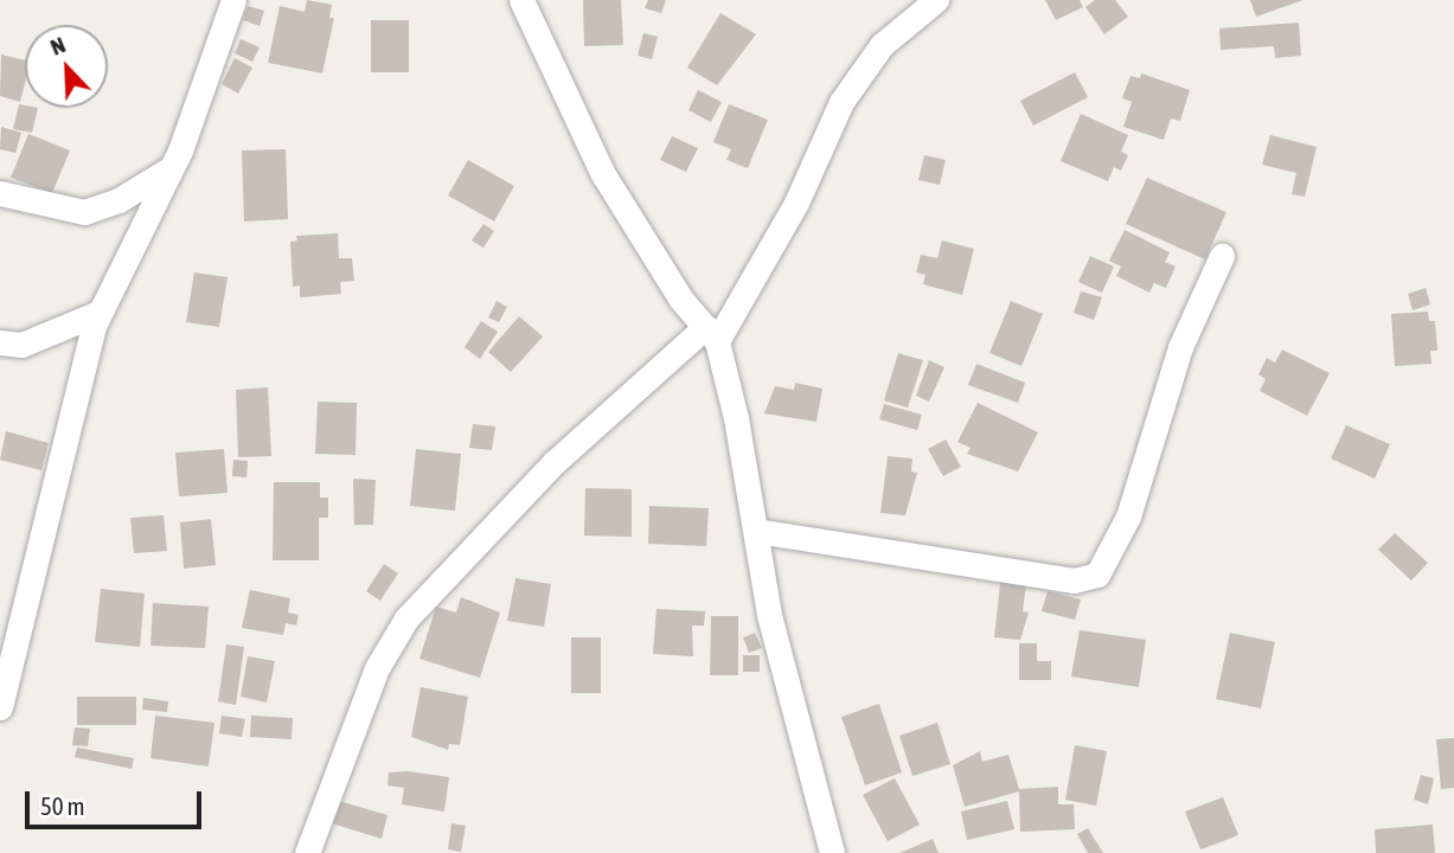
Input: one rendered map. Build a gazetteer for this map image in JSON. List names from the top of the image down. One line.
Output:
{"scale_bar":"50 m","north":"top left"}
